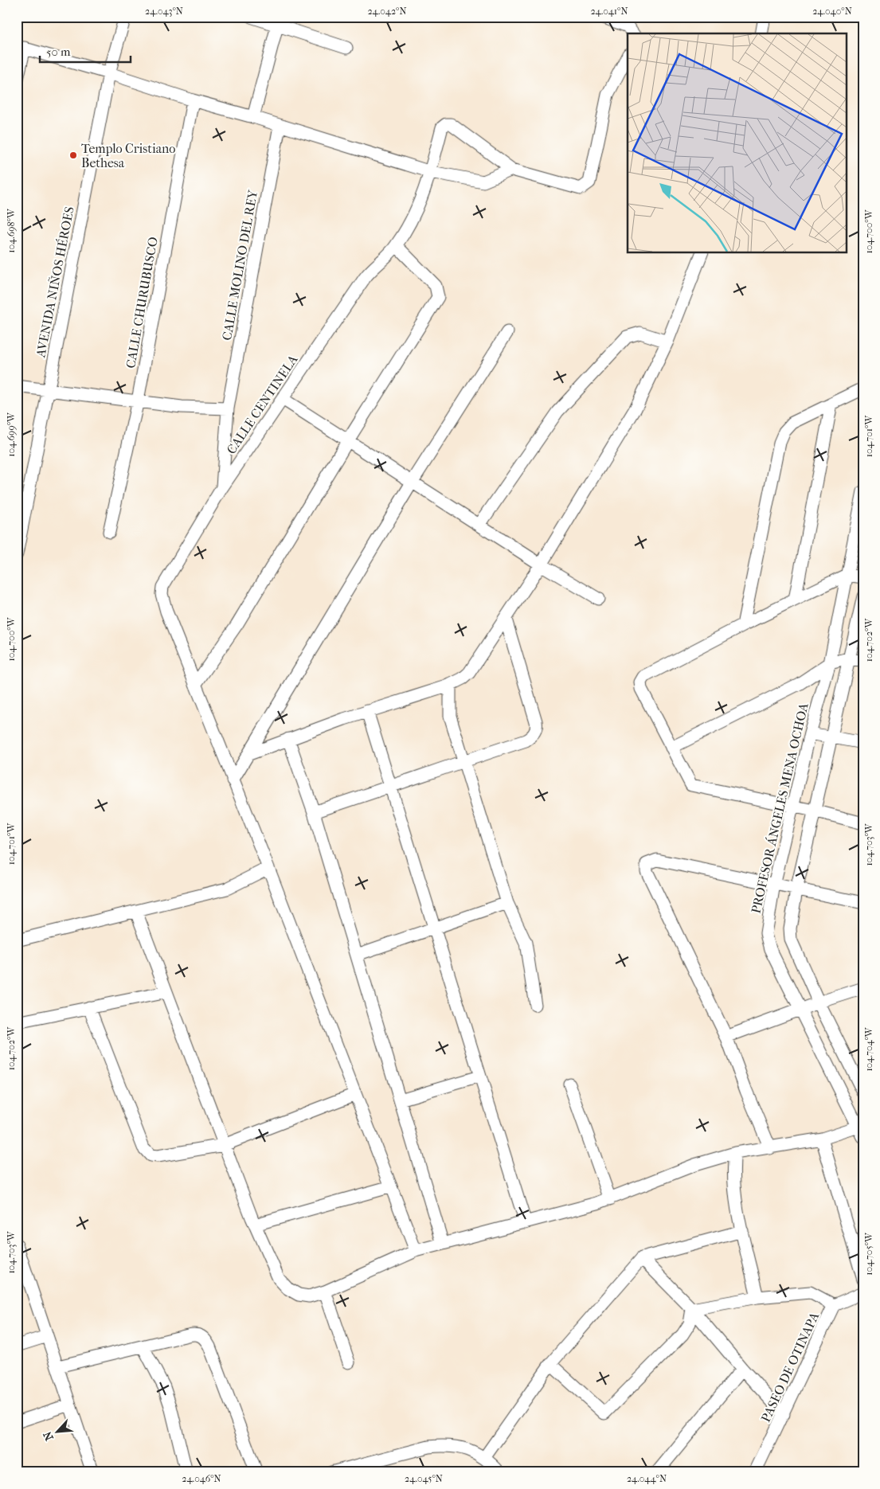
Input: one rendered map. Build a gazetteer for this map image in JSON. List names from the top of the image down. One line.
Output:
{"streets":{"street":["CALLE MOLINO DEL REY","AVENIDA NIÑOS HÉROES","CALLE CHURUBUSCO","CALLE CENTINELA","PROFESOR ÁNGELES MENA OCHOA","PASEO DE OTINAPA"]},"crossings":[["CALLE MOLINO DEL REY","CALLE CENTINELA"]],"places":["Templo Cristiano Bethesa"],"scale_bar":"50 m","north":"bottom left","coordinates":["24.043°N","24.042°N","24.041°N","24.040°N","104.698°W","104.700°W","104.699°W","104.701°W","104.702°W","104.703°W","104.704°W","104.705°W","24.046°N","24.045°N","24.044°N"]}
